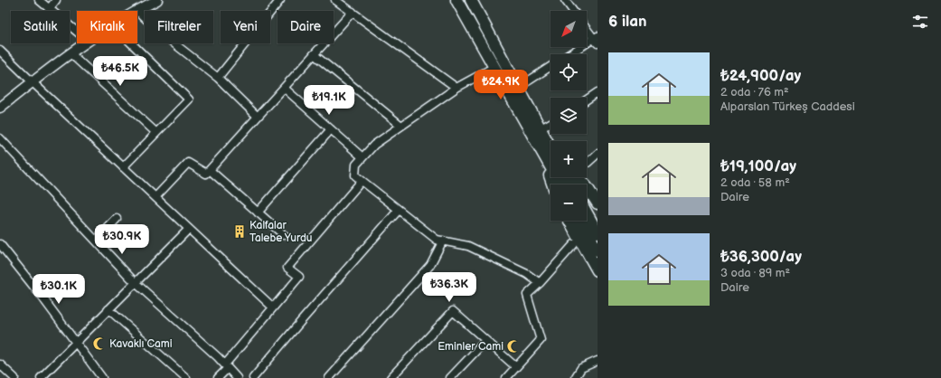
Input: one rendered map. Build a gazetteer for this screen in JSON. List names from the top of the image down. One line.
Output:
{"places":{"building":["Kalfalar Talebe Yurdu"],"mosque":["Kavaklı Cami","Eminler Cami"]},"north":"bottom left","page":{"heading":"6 ilan","map_buttons":["+","−"],"chip":["Satılık","Kiralık","Filtreler","Yeni","Daire"],"list":[{"name":"₺24,900/ay","note":"2 oda · 76 m² · Alparslan Türkeş Caddesi"},{"name":"₺19,100/ay","note":"2 oda · 58 m² · Daire"},{"name":"₺36,300/ay","note":"3 oda · 89 m² · Daire"}],"price":["₺46.5K","₺24.9K","₺19.1K","₺30.9K","₺36.3K","₺30.1K"]}}
